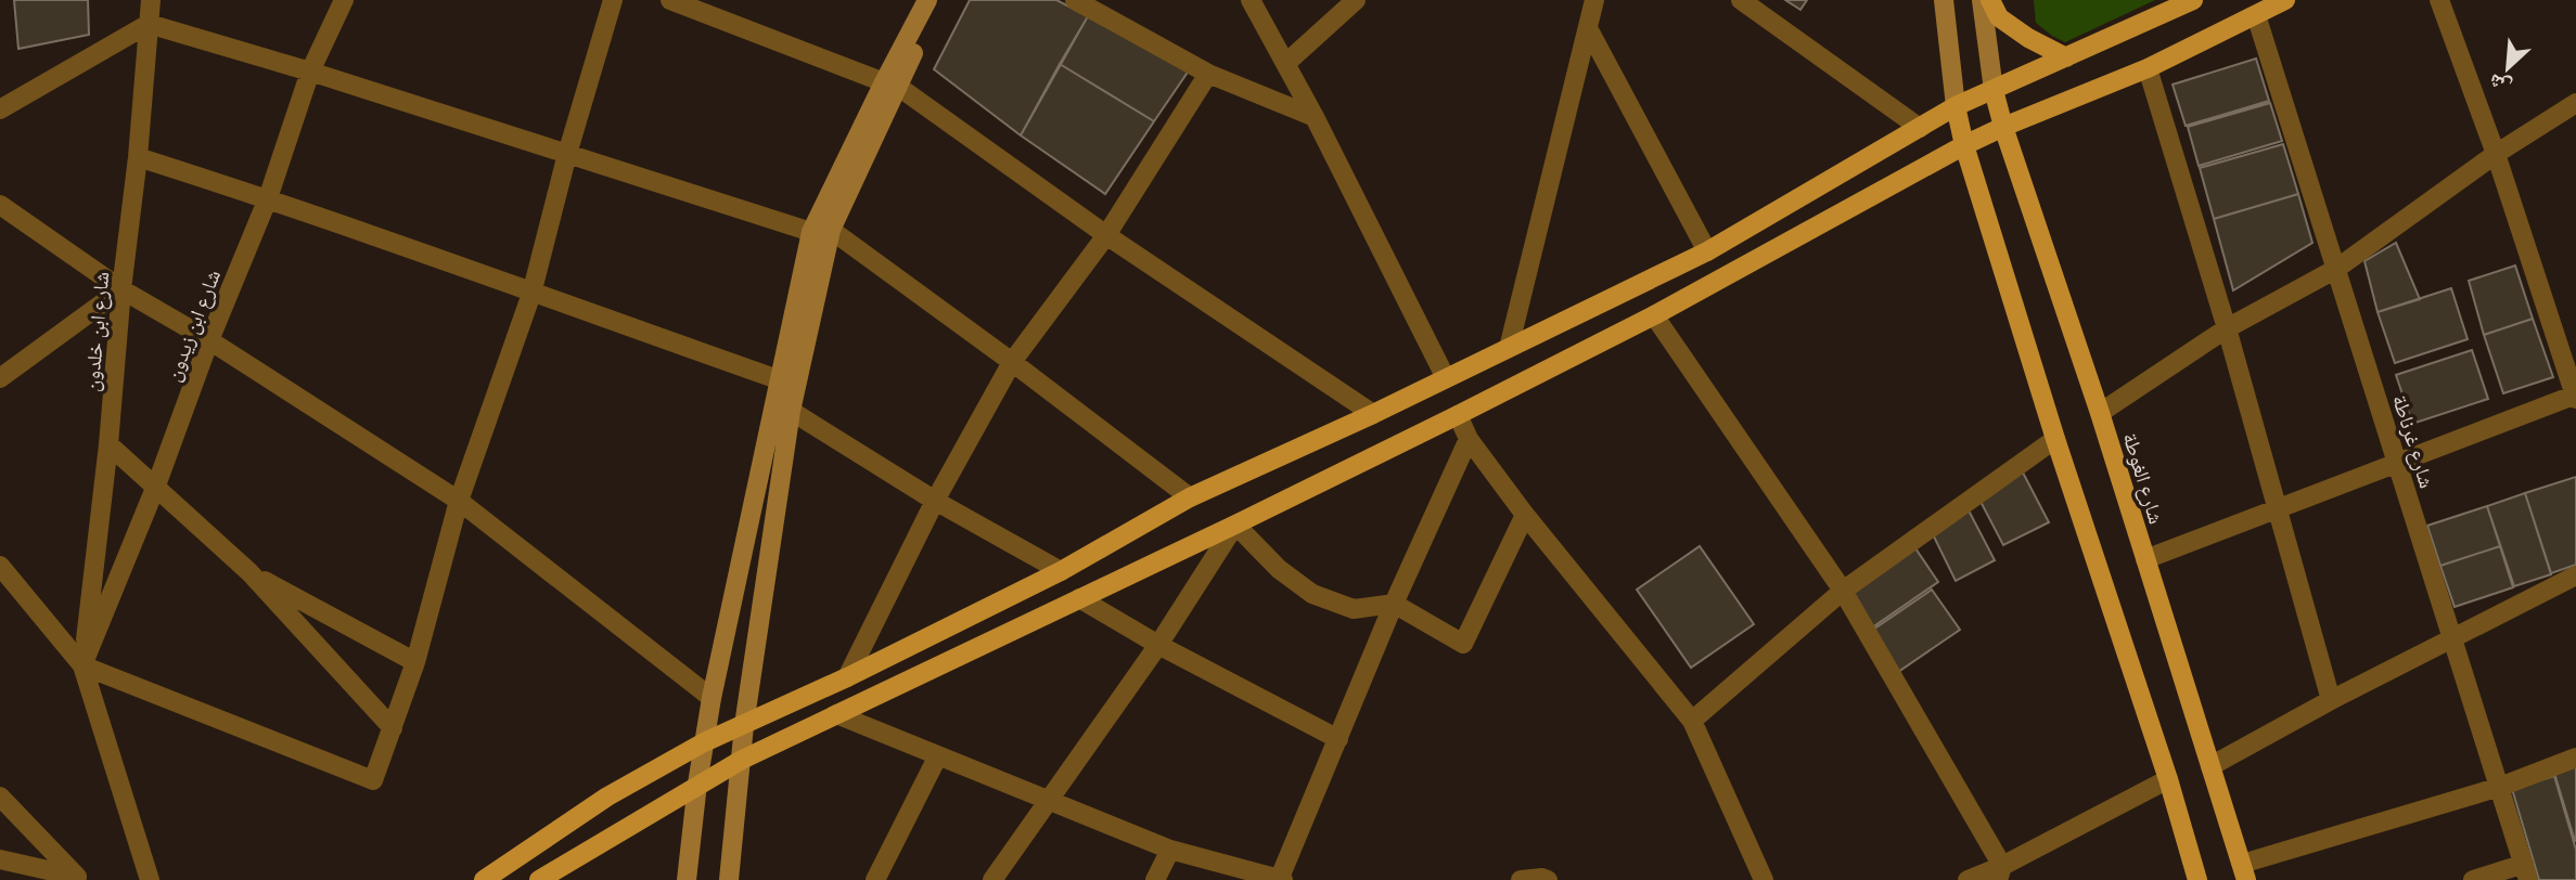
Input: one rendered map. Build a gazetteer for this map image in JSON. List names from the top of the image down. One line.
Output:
{"streets":{"main road":["شارع الغوطة"],"street":["شارع ابن زيدون","شارع ابن خلدون","شارع غرناطة"]},"crossings":[["شارع ابن زيدون","شارع ابن خلدون"]],"north":"bottom left"}
